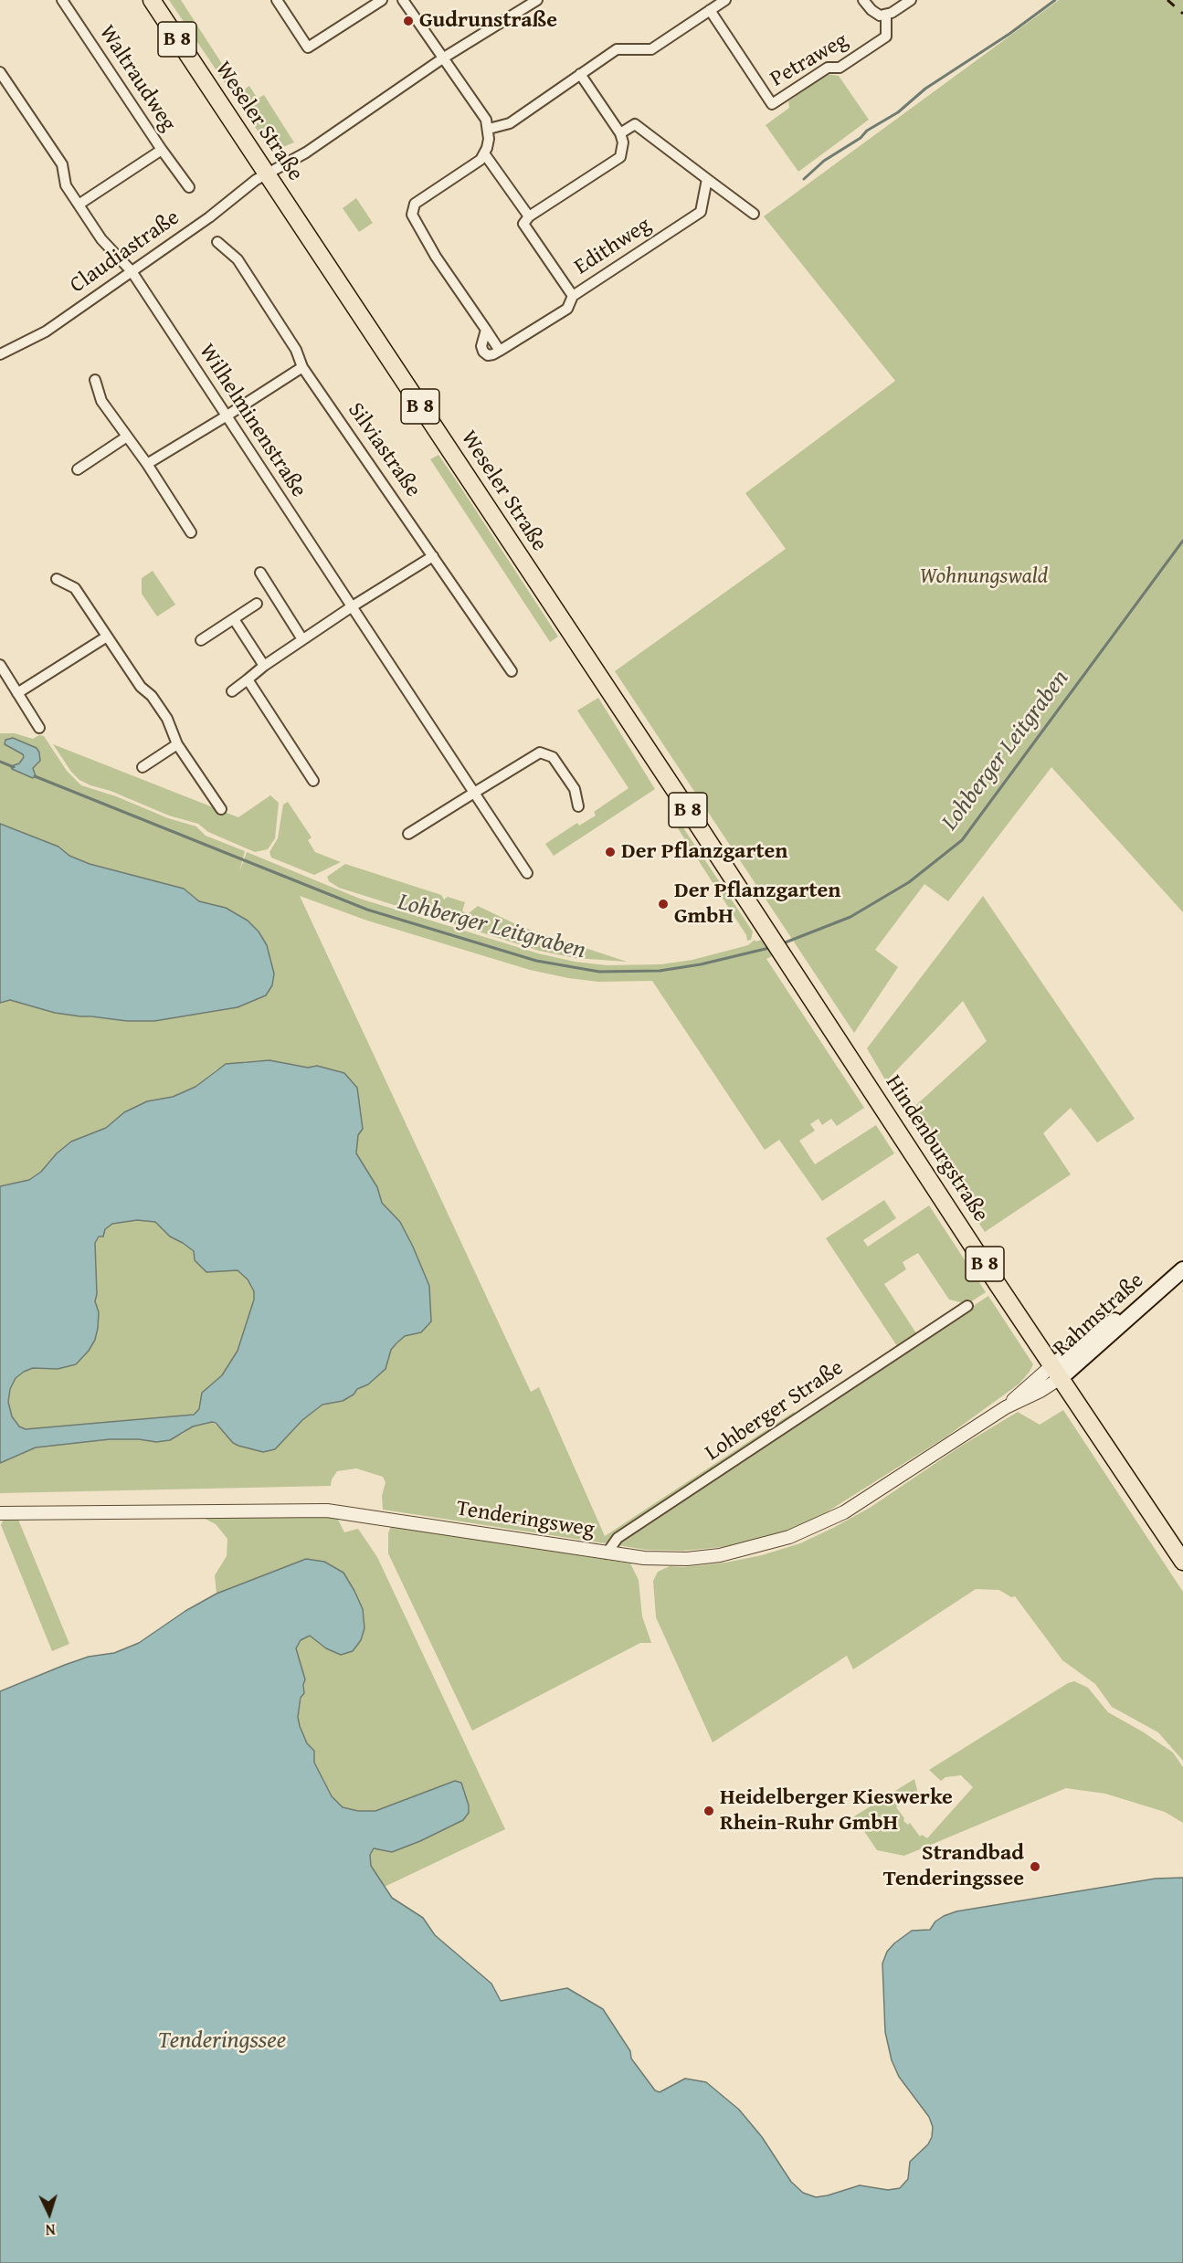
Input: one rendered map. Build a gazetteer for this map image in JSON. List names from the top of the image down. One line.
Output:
{"streets":{"main road":["B 8","Weseler Straße","Hindenburgstraße","Rahmstraße"],"street":["Petraweg","Waltraudweg","Edithweg","Claudiastraße","Wilhelminenstraße","Silviastraße","Lohberger Straße","Tenderingsweg"]},"crossings":[["Waltraudweg","Wilhelminenstraße"],["Weseler Straße","Claudiastraße"],["Weseler Straße","Hindenburgstraße"],["Claudiastraße","Wilhelminenstraße"],["Hindenburgstraße","Rahmstraße"],["Hindenburgstraße","Tenderingsweg"],["Rahmstraße","Tenderingsweg"],["Lohberger Straße","Tenderingsweg"]],"water":["Lohberger Leitgraben","Tenderingssee"],"parks":["Wohnungswald"],"places":["Gudrunstraße","Der Pflanzgarten","Der Pflanzgarten GmbH","Heidelberger Kieswerke Rhein-Ruhr GmbH","Strandbad Tenderingssee"],"north":"bottom"}
